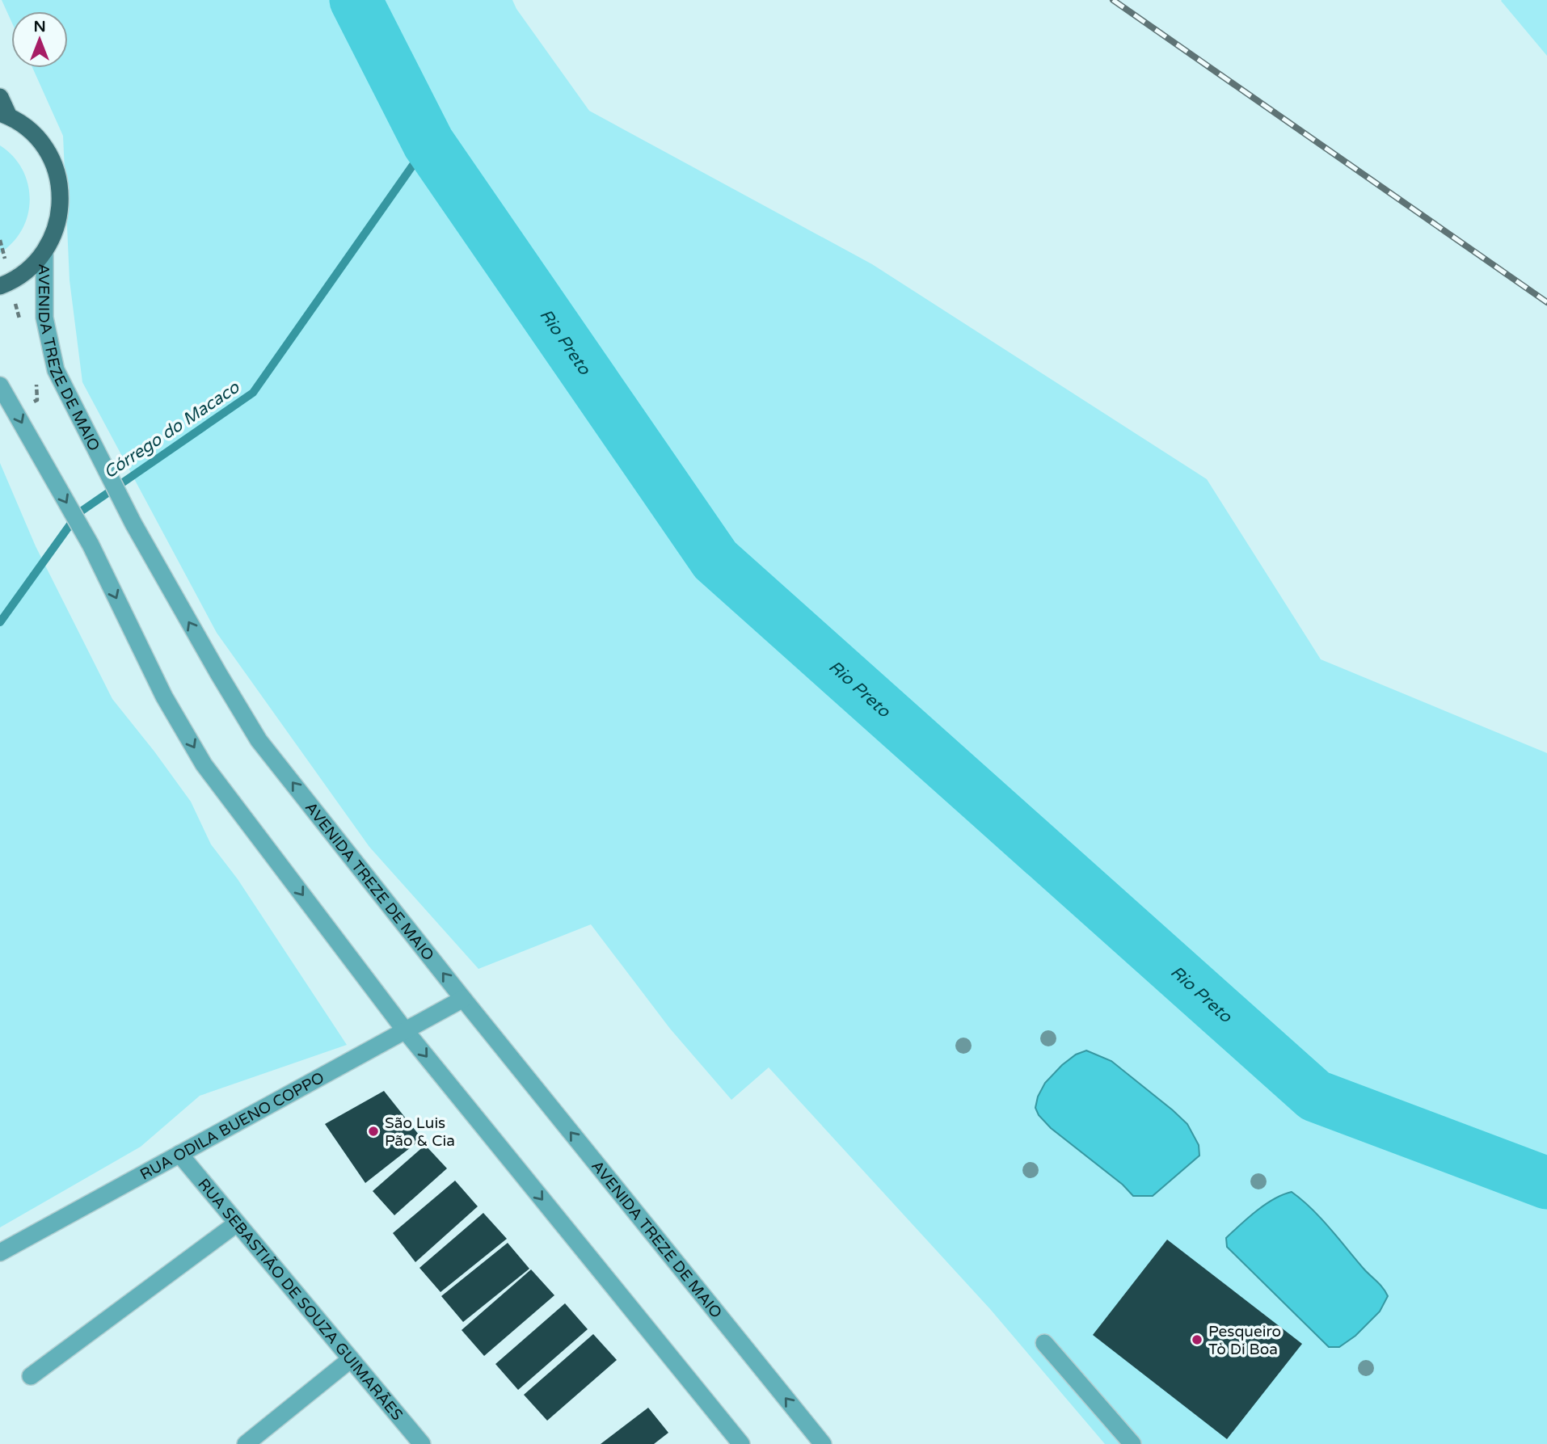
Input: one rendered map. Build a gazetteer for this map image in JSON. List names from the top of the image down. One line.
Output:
{"streets":{"street":["AVENIDA TREZE DE MAIO","RUA ODILA BUENO COPPO","RUA SEBASTIÃO DE SOUZA GUIMARÃES"]},"crossings":[["AVENIDA TREZE DE MAIO","RUA ODILA BUENO COPPO"],["RUA ODILA BUENO COPPO","RUA SEBASTIÃO DE SOUZA GUIMARÃES"]],"water":["Rio Preto","Córrego do Macaco"],"places":["São Luis Pão & Cia","Pesqueiro Tò Di Boa"],"north":"top"}
